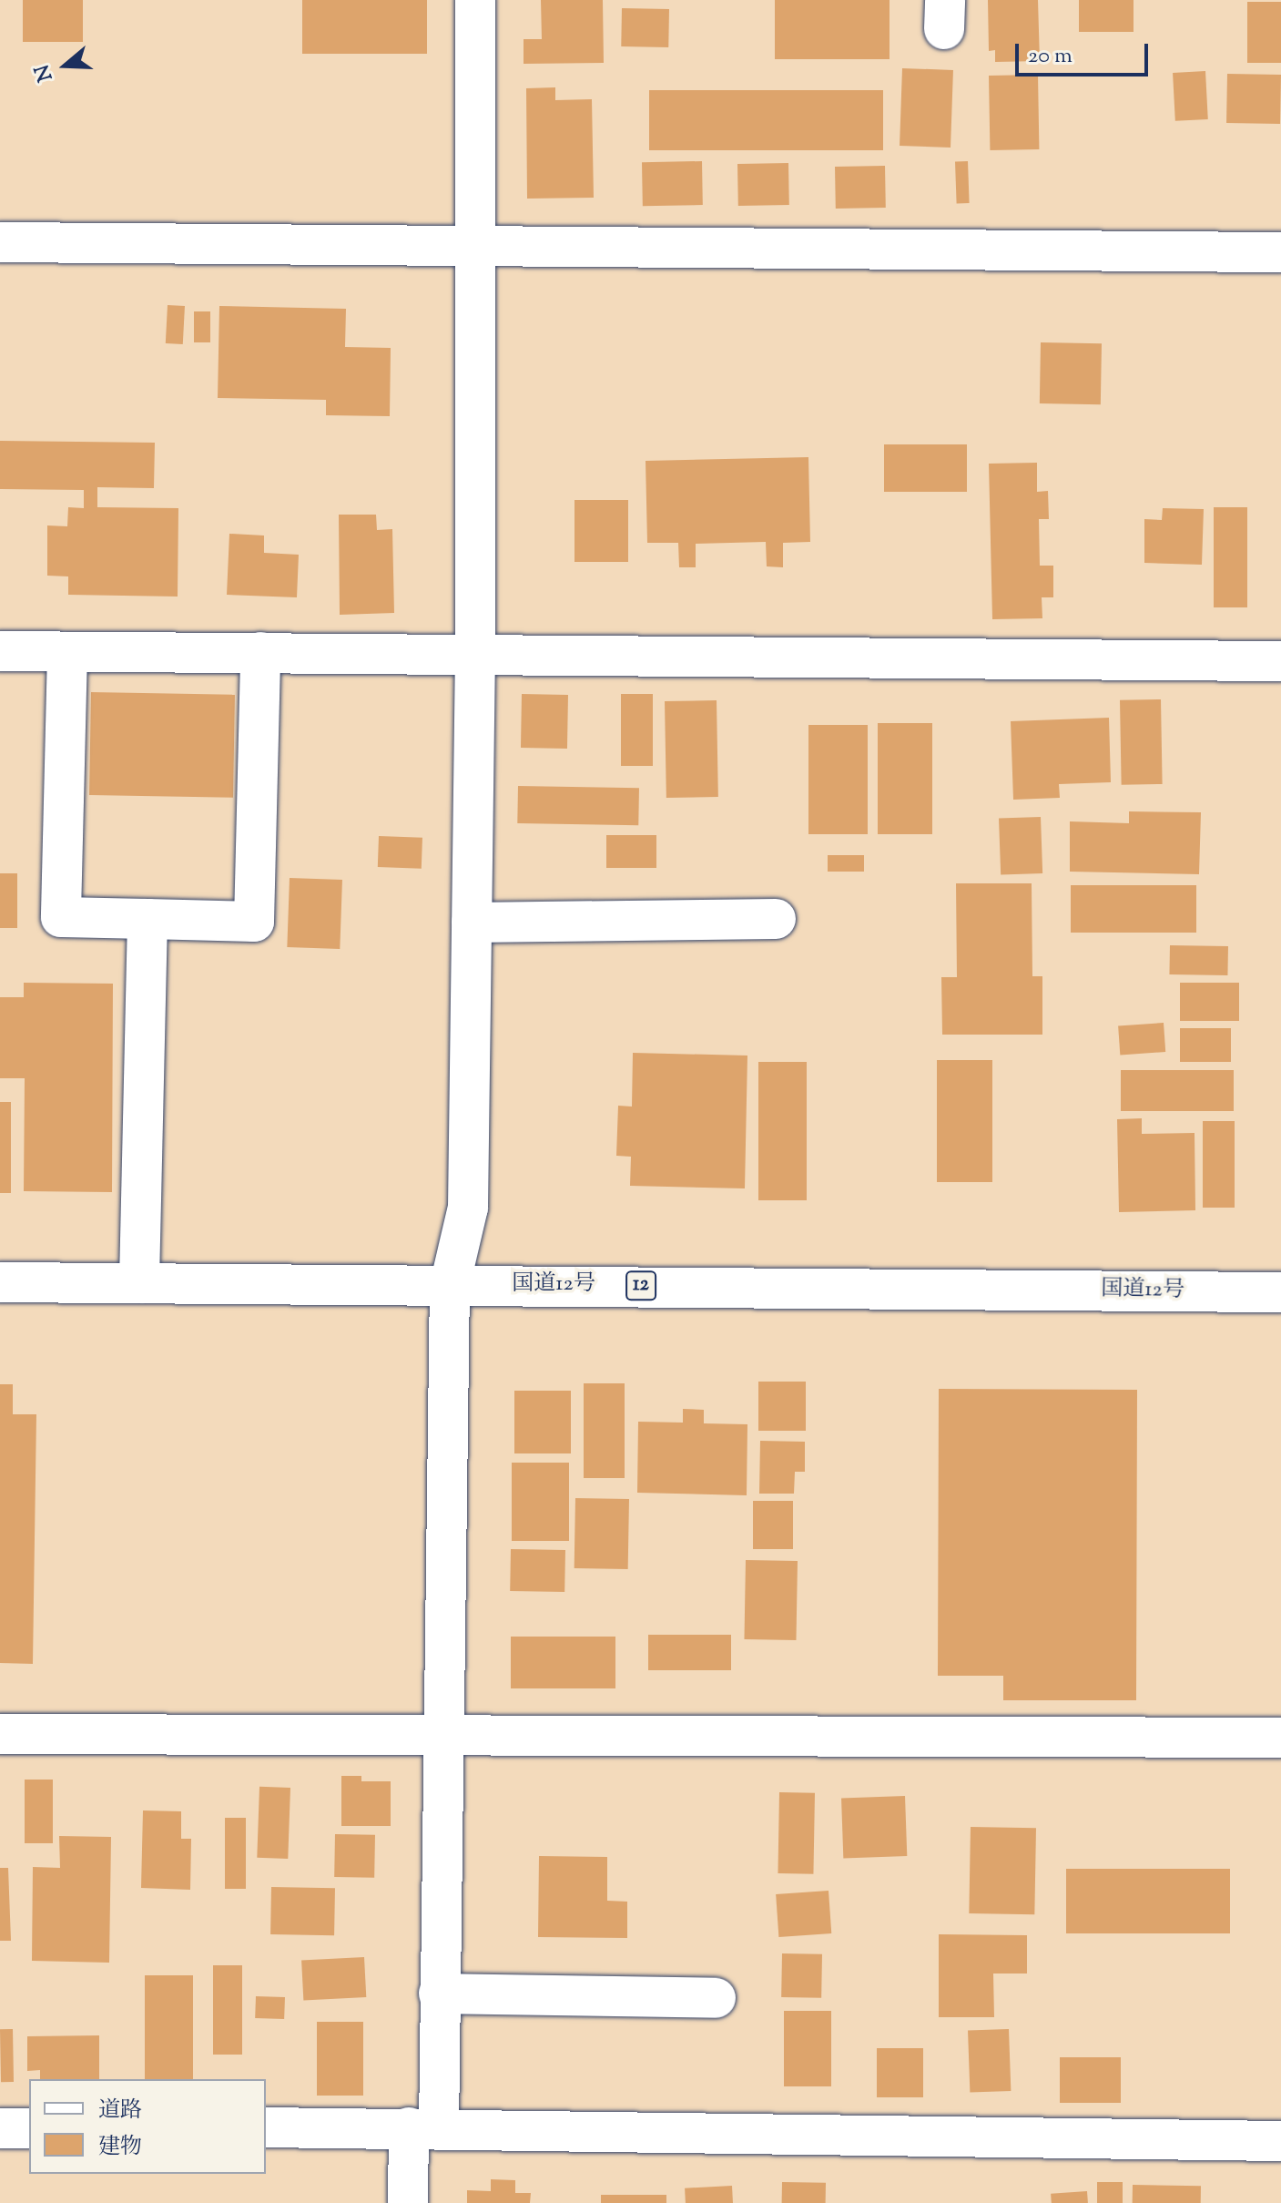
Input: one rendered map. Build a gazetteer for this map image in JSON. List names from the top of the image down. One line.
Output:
{"streets":{"main road":["国道12号","12"]},"legend":["道路","建物"],"scale_bar":"20 m","north":"left"}
